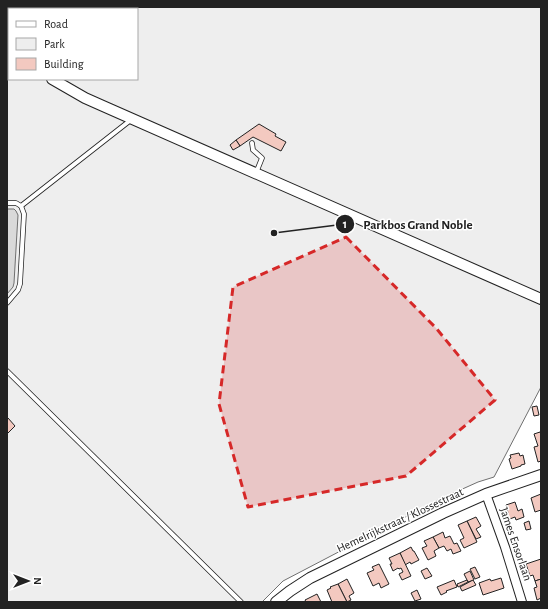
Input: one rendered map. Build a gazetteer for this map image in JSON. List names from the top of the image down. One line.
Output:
{"streets":{"street":["Hemelrijkstraat / Klossestraat","James Ensorlaan"]},"crossings":[["Hemelrijkstraat / Klossestraat","James Ensorlaan"]],"places":["Parkbos Grand Noble"],"legend":["Road","Park","Building"],"north":"right"}
